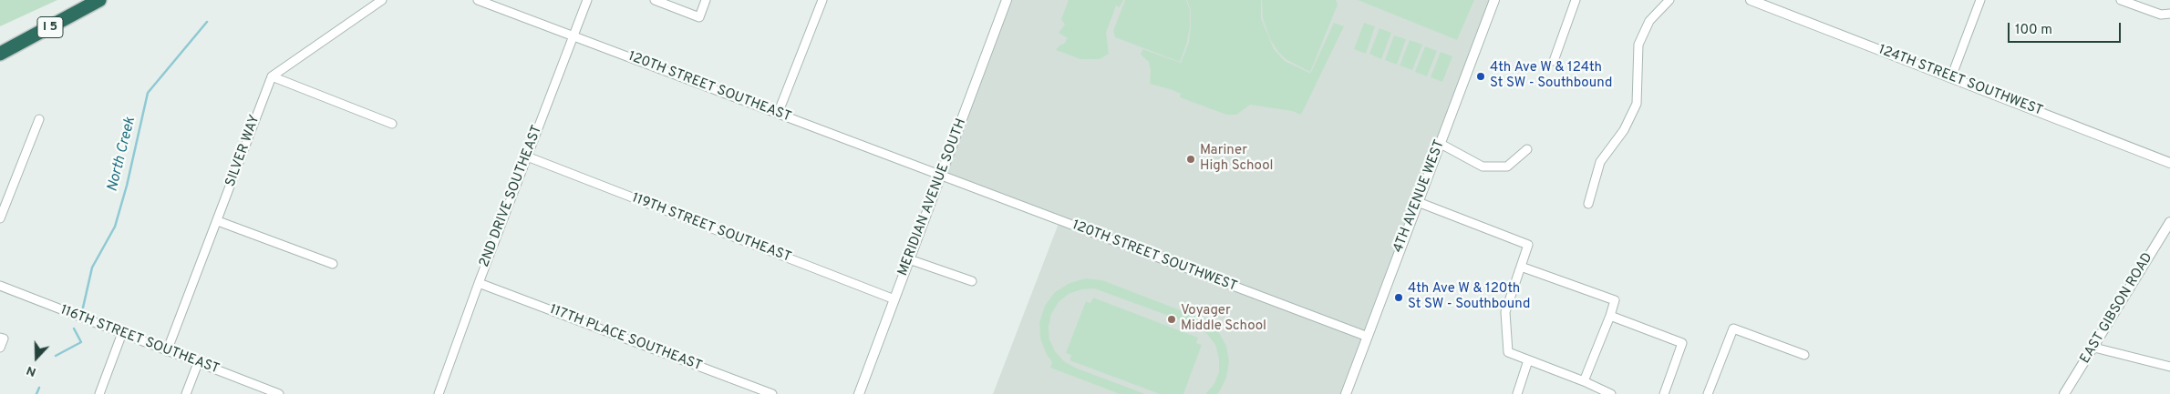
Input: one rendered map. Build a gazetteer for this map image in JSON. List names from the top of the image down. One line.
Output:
{"streets":{"highway":["I 5"],"street":["124TH STREET SOUTHWEST","120TH STREET SOUTHEAST","SILVER WAY","2ND DRIVE SOUTHEAST","4TH AVENUE WEST","MERIDIAN AVENUE SOUTH","119TH STREET SOUTHEAST","120TH STREET SOUTHWEST","EAST GIBSON ROAD","117TH PLACE SOUTHEAST","116TH STREET SOUTHEAST"]},"crossings":[["120TH STREET SOUTHEAST","2ND DRIVE SOUTHEAST"],["120TH STREET SOUTHEAST","MERIDIAN AVENUE SOUTH"],["120TH STREET SOUTHEAST","120TH STREET SOUTHWEST"],["SILVER WAY","116TH STREET SOUTHEAST"],["2ND DRIVE SOUTHEAST","119TH STREET SOUTHEAST"],["2ND DRIVE SOUTHEAST","117TH PLACE SOUTHEAST"],["4TH AVENUE WEST","120TH STREET SOUTHWEST"],["MERIDIAN AVENUE SOUTH","119TH STREET SOUTHEAST"],["MERIDIAN AVENUE SOUTH","120TH STREET SOUTHWEST"]],"water":["North Creek"],"places":["4th Ave W & 124th St SW - Southbound","Mariner High School","4th Ave W & 120th St SW - Southbound","Voyager Middle School"],"scale_bar":"100 m","north":"bottom"}
